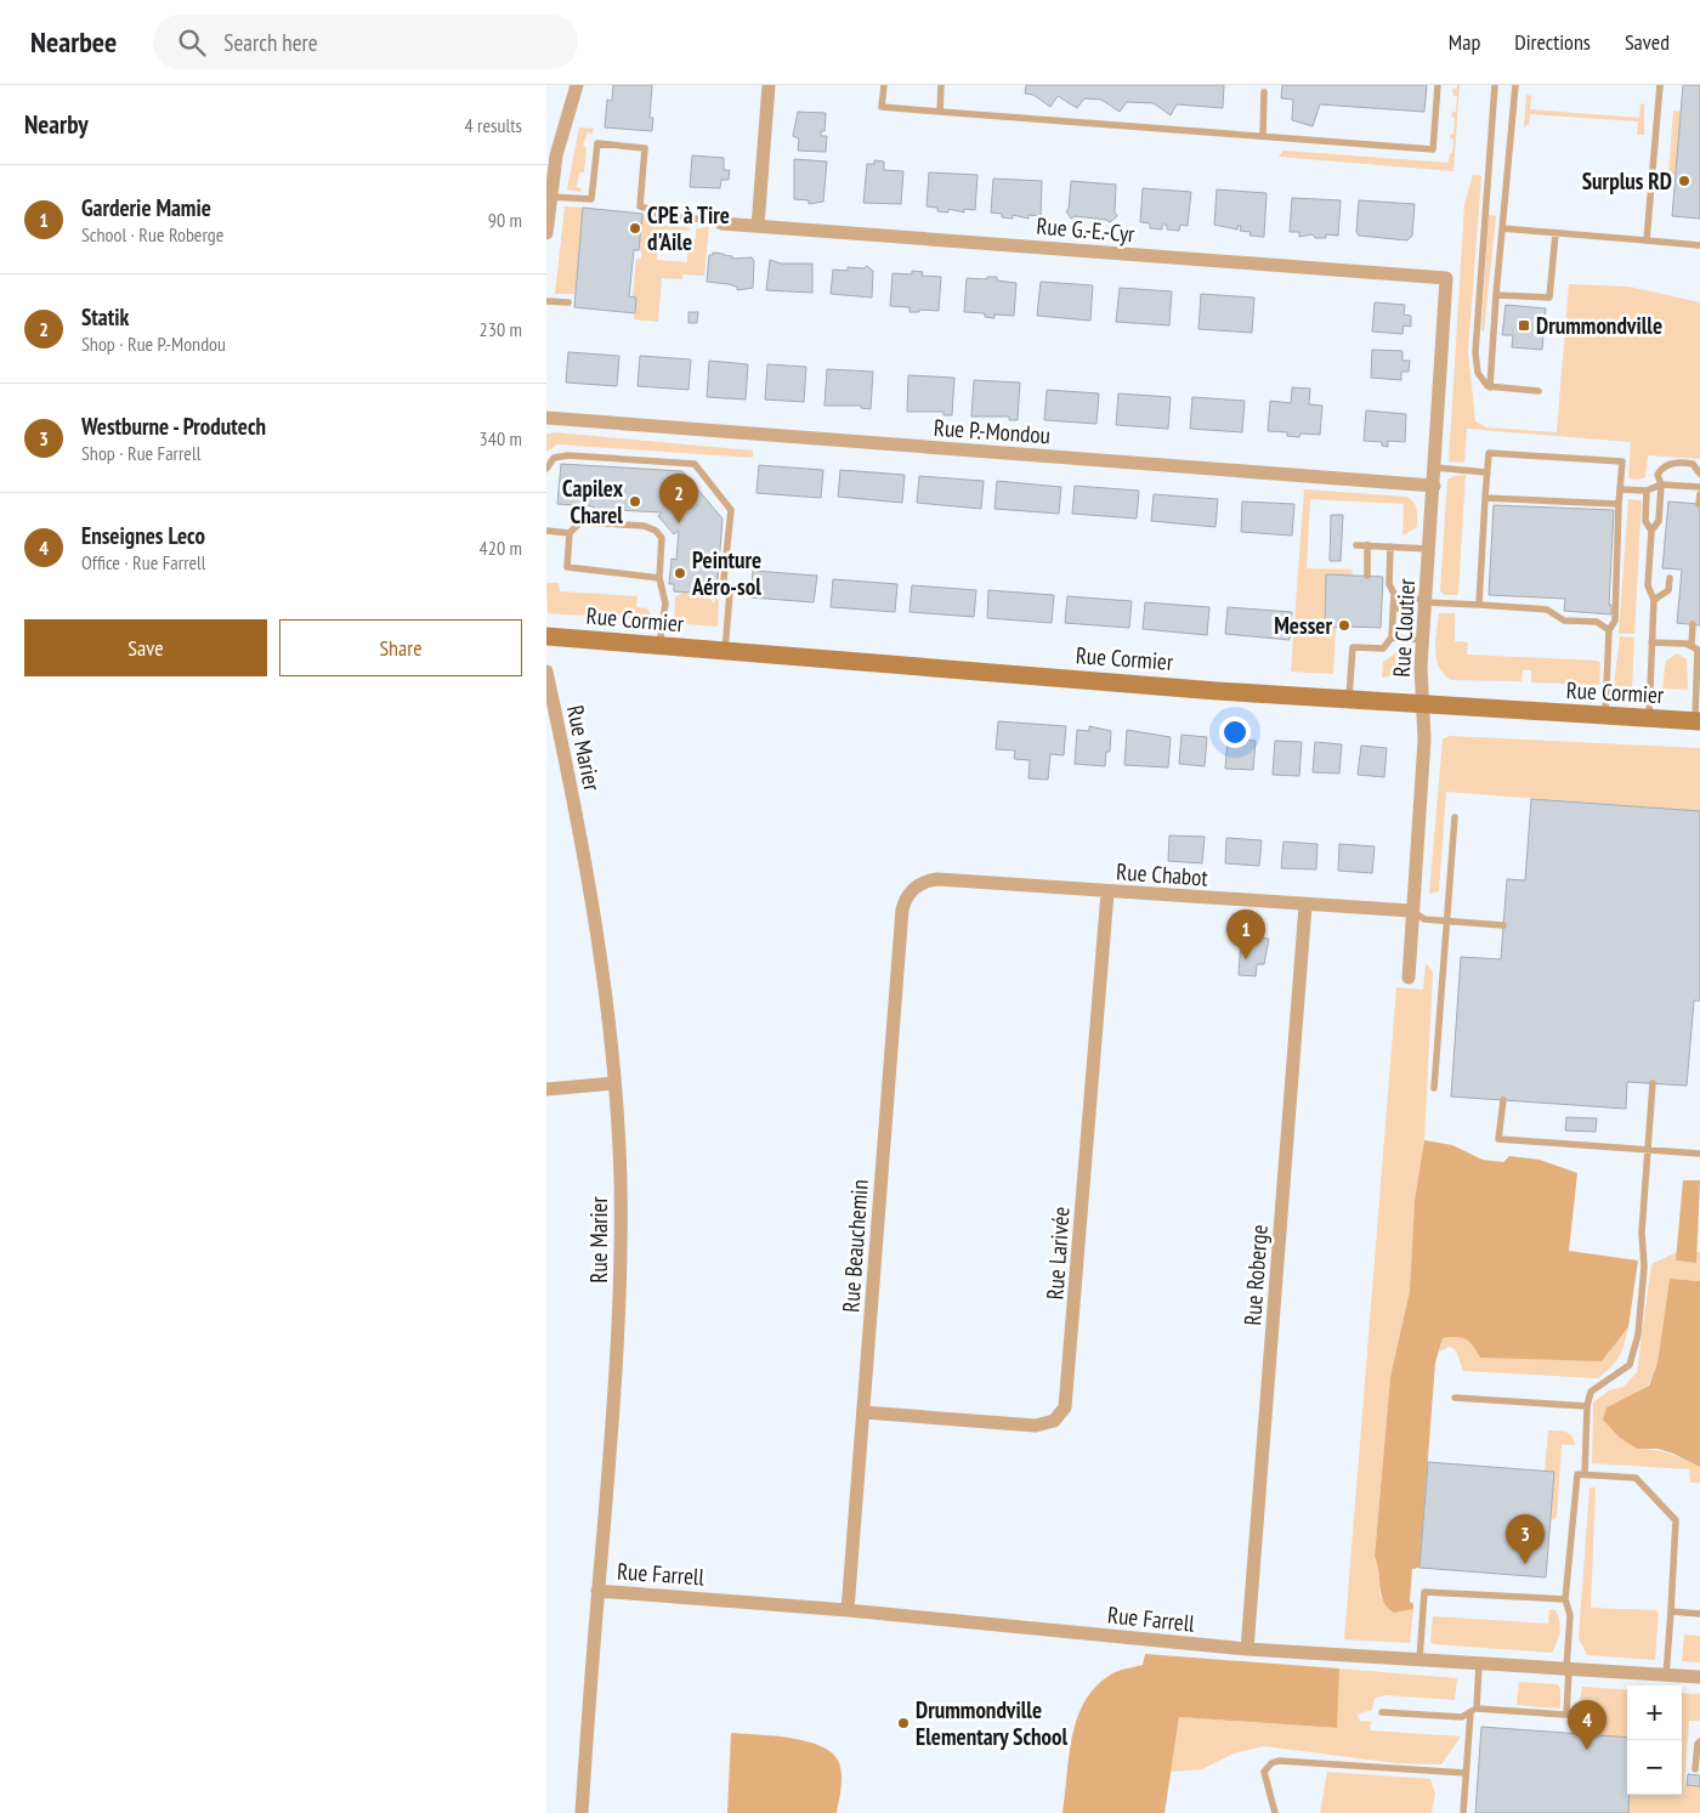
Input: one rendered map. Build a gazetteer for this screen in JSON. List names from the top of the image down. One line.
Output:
{"streets":{"street":["Rue G.-E.-Cyr","Rue P.-Mondou","Rue Cormier","Rue Cloutier","Rue Marier","Rue Chabot","Rue Beauchemin","Rue Larivée","Rue Roberge","Rue Farrell"]},"crossings":[["Rue G.-E.-Cyr","Rue Cloutier"],["Rue P.-Mondou","Rue Cloutier"],["Rue Cormier","Rue Cloutier"],["Rue Cloutier","Rue Chabot"],["Rue Marier","Rue Farrell"],["Rue Chabot","Rue Beauchemin"],["Rue Chabot","Rue Larivée"],["Rue Chabot","Rue Roberge"],["Rue Beauchemin","Rue Larivée"],["Rue Beauchemin","Rue Farrell"],["Rue Roberge","Rue Farrell"]],"places":{"other":["Surplus RD","CPE à Tire d'Aile","Capilex Charel","Peinture Aéro-sol","Messer","Drummondville Elementary School"],"transit":["Drummondville"]},"page":{"header":"Nearbee","search":"Search here","nav":["Map","Directions","Saved"],"heading":["Nearby","4 results"],"list":[{"mark":"1","name":"Garderie Mamie","note":"School · Rue Roberge","value":"90 m"},{"mark":"2","name":"Statik","note":"Shop · Rue P.-Mondou","value":"230 m"},{"mark":"3","name":"Westburne - Produtech","note":"Shop · Rue Farrell","value":"340 m"},{"mark":"4","name":"Enseignes Leco","note":"Office · Rue Farrell","value":"420 m"}],"pins":["2","1","3","4"],"buttons":["Save","Share"],"map_buttons":["+","−"]}}
